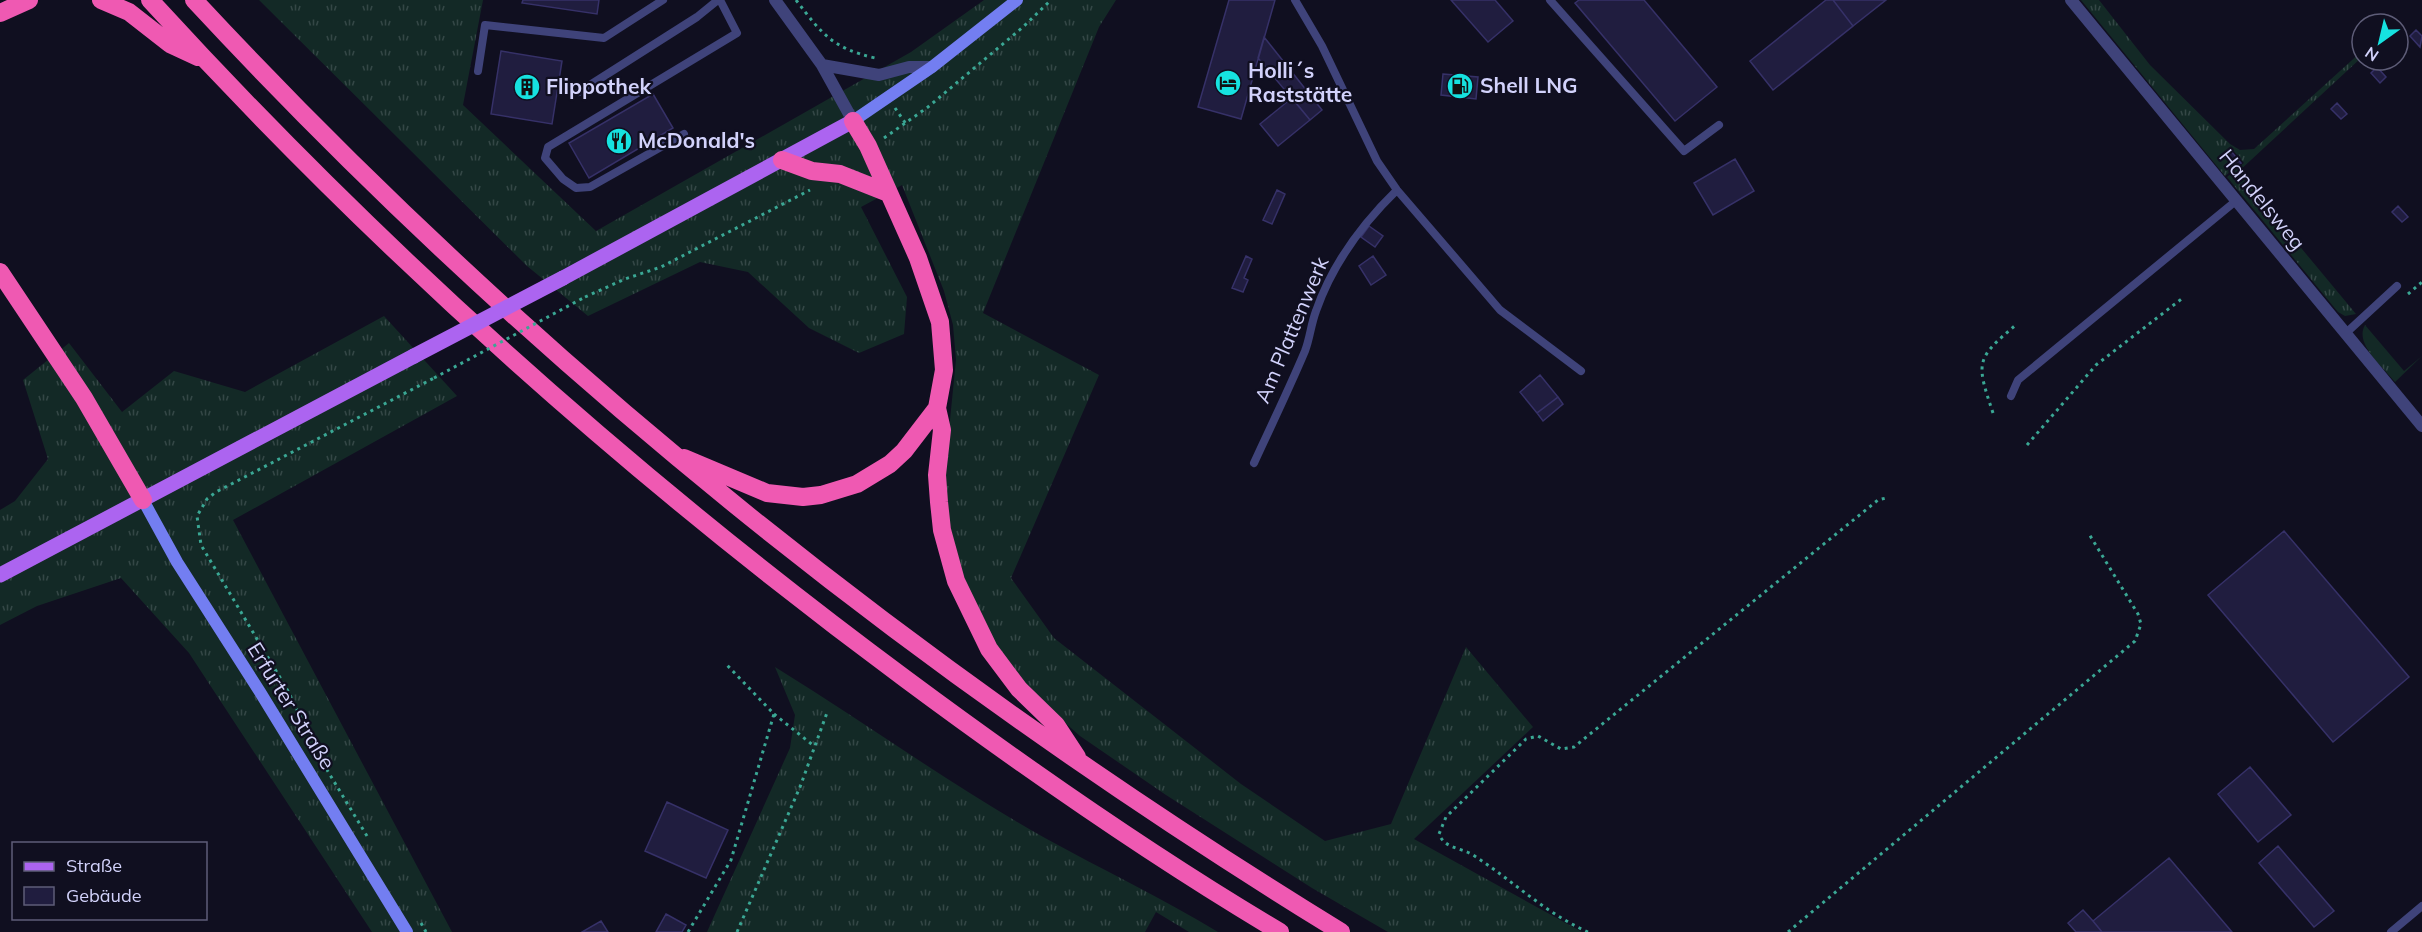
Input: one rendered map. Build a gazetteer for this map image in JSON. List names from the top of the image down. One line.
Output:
{"streets":{"main road":["Erfurter Straße"],"street":["Handelsweg"],"lane":["Am Plattenwerk"]},"places":{"hotel":["Holli´s Raststätte"],"fuel station":["Shell LNG"],"building":["Flippothek"],"restaurant":["McDonald's"]},"legend":["Straße","Gebäude"],"north":"bottom left"}
